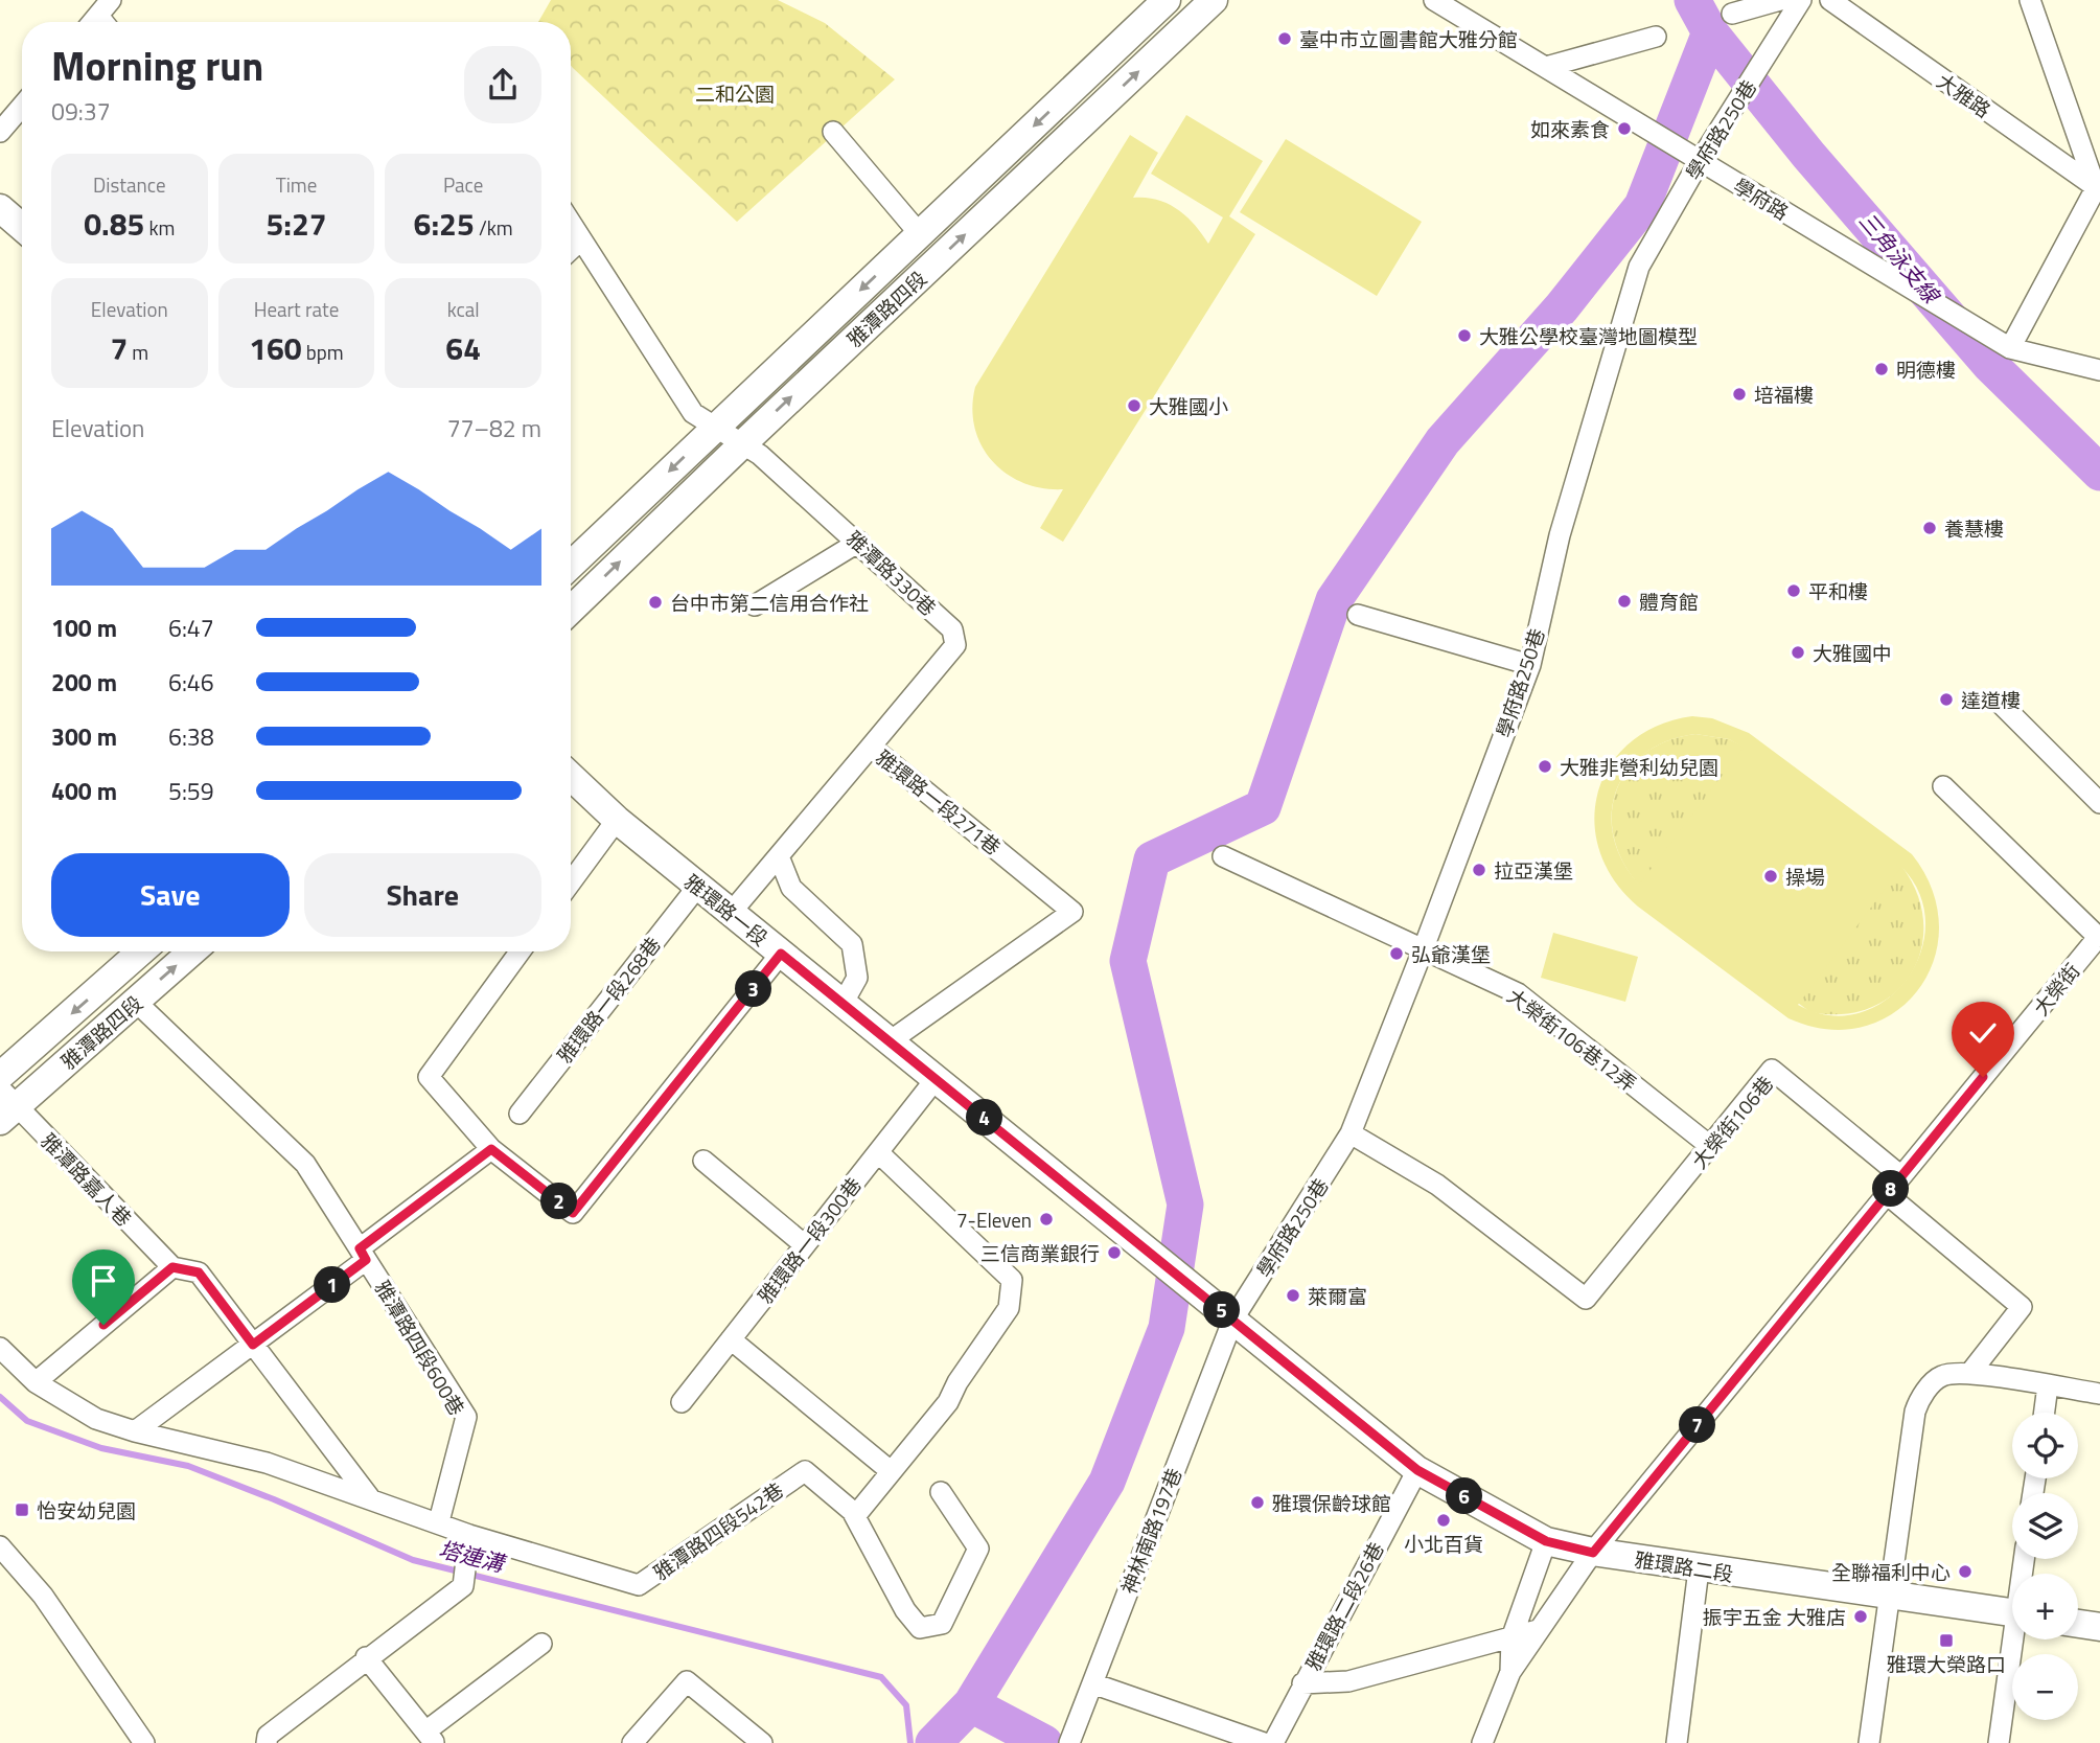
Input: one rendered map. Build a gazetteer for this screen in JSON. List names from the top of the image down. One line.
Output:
{"streets":{"street":["大雅路","學府路250巷","學府路","雅潭路四段","雅潭路330巷","雅環路一段271巷","雅環路一段","大榮街","雅環路一段268巷","大榮街106巷12弄","大榮街106巷","雅潭路嘉人巷","雅環路一段300巷","雅潭路四段600巷","雅潭路四段542巷","神林南路197巷","雅環路二段","雅環路二段26巷"]},"crossings":[["學府路250巷","學府路"],["學府路250巷","大榮街106巷12弄"],["學府路250巷","大榮街106巷"],["學府路250巷","神林南路197巷"],["學府路250巷","雅環路二段"],["雅潭路四段","雅潭路330巷"],["雅潭路四段","雅潭路嘉人巷"],["雅潭路四段","雅潭路四段600巷"],["雅潭路330巷","雅環路一段271巷"],["雅環路一段271巷","雅環路一段"],["雅環路一段","雅環路一段268巷"],["雅環路一段","雅環路一段300巷"],["雅環路一段","雅環路二段"],["大榮街","大榮街106巷"],["大榮街","雅環路二段"],["大榮街106巷12弄","大榮街106巷"],["雅潭路嘉人巷","雅潭路四段542巷"],["雅潭路四段600巷","雅潭路四段542巷"],["神林南路197巷","雅環路二段"],["雅環路二段","雅環路二段26巷"]],"water":["三角泳支線","塔連溝"],"parks":["二和公園"],"places":{"other":["臺中市立圖書館大雅分館","如來素食","大雅公學校臺灣地圖模型","明德樓","培福樓","大雅國小","養慧樓","平和樓","體育館","台中市第二信用合作社","大雅國中","達道樓","大雅非營利幼兒園","拉亞漢堡","操場","弘爺漢堡","7-Eleven","三信商業銀行","萊爾富","雅環保齡球館","小北百貨","全聯福利中心","振宇五金 大雅店"],"transit":["怡安幼兒園","雅環大榮路口"]},"page":{"heading":["Morning run","09:37"],"stats":[["Distance","0.85 km"],["Time","5:27"],["Pace","6:25 /km"],["Elevation","7 m"],["Heart rate","160 bpm"],["kcal","64"]],"chart":["Elevation","77–82 m"],"list":[{"name":"100 m","note":"6:47"},{"name":"200 m","note":"6:46"},{"name":"300 m","note":"6:38"},{"name":"400 m","note":"5:59"}],"buttons":["Save","Share"],"pins":["3","4","8","2","1","5","7","6"],"map_buttons":["+","−"]}}
